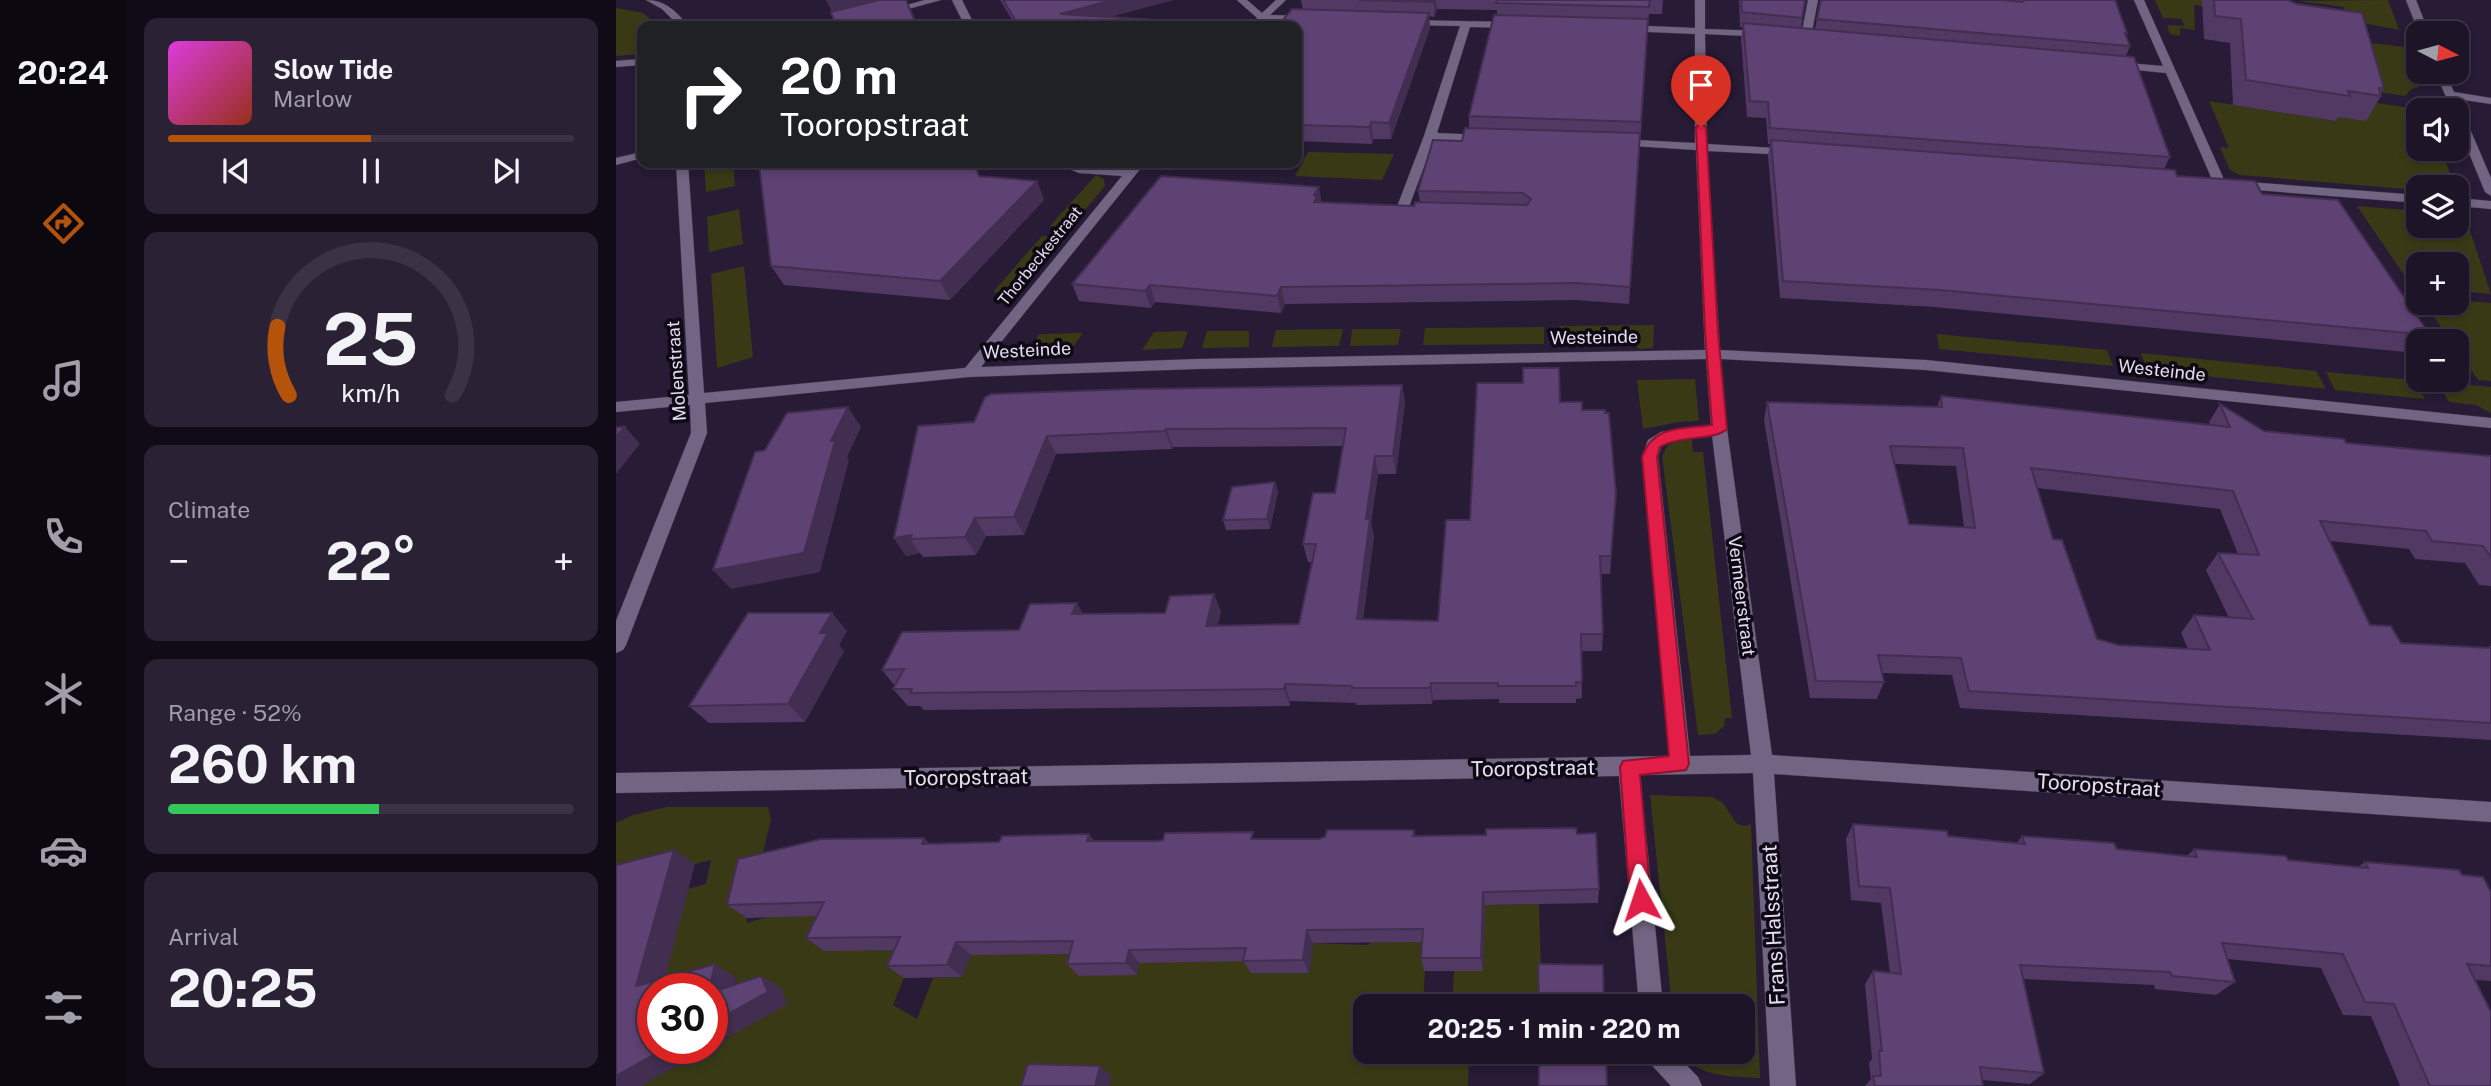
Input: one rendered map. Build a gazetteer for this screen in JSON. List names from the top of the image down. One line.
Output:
{"streets":{"street":["Thorbeckestraat","Westeinde","Molenstraat","Vermeerstraat","Tooropstraat","Frans Halsstraat"]},"crossings":[["Thorbeckestraat","Westeinde"],["Westeinde","Molenstraat"],["Westeinde","Vermeerstraat"],["Vermeerstraat","Tooropstraat"],["Vermeerstraat","Frans Halsstraat"],["Tooropstraat","Frans Halsstraat"]],"north":"right","page":{"tabs":"20:24","map_buttons":["+","−"],"turn":["20 m","Tooropstraat"],"song":["Slow Tide","Marlow"],"tile":["Climate",["Range · 52%","260 km"],["Arrival","20:25"]],"heat":["−","22°","+"],"limit":"30","trip":"20:25 · 1 min · 220 m","gauge":["25","km/h"]}}
